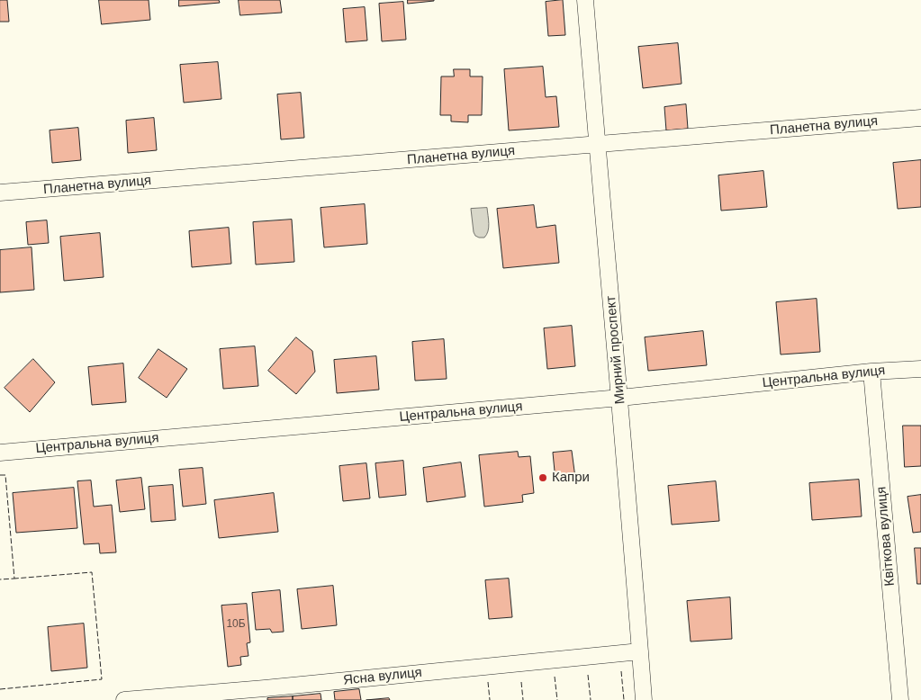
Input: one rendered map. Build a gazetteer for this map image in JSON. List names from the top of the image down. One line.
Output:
{"streets":{"street":["Планетна вулиця","Мирний проспект","Центральна вулиця","Квіткова вулиця","Ясна вулиця"]},"crossings":[["Планетна вулиця","Мирний проспект"],["Мирний проспект","Центральна вулиця"],["Мирний проспект","Ясна вулиця"],["Центральна вулиця","Квіткова вулиця"]],"places":["Капри"],"house_numbers":["10Б"]}
